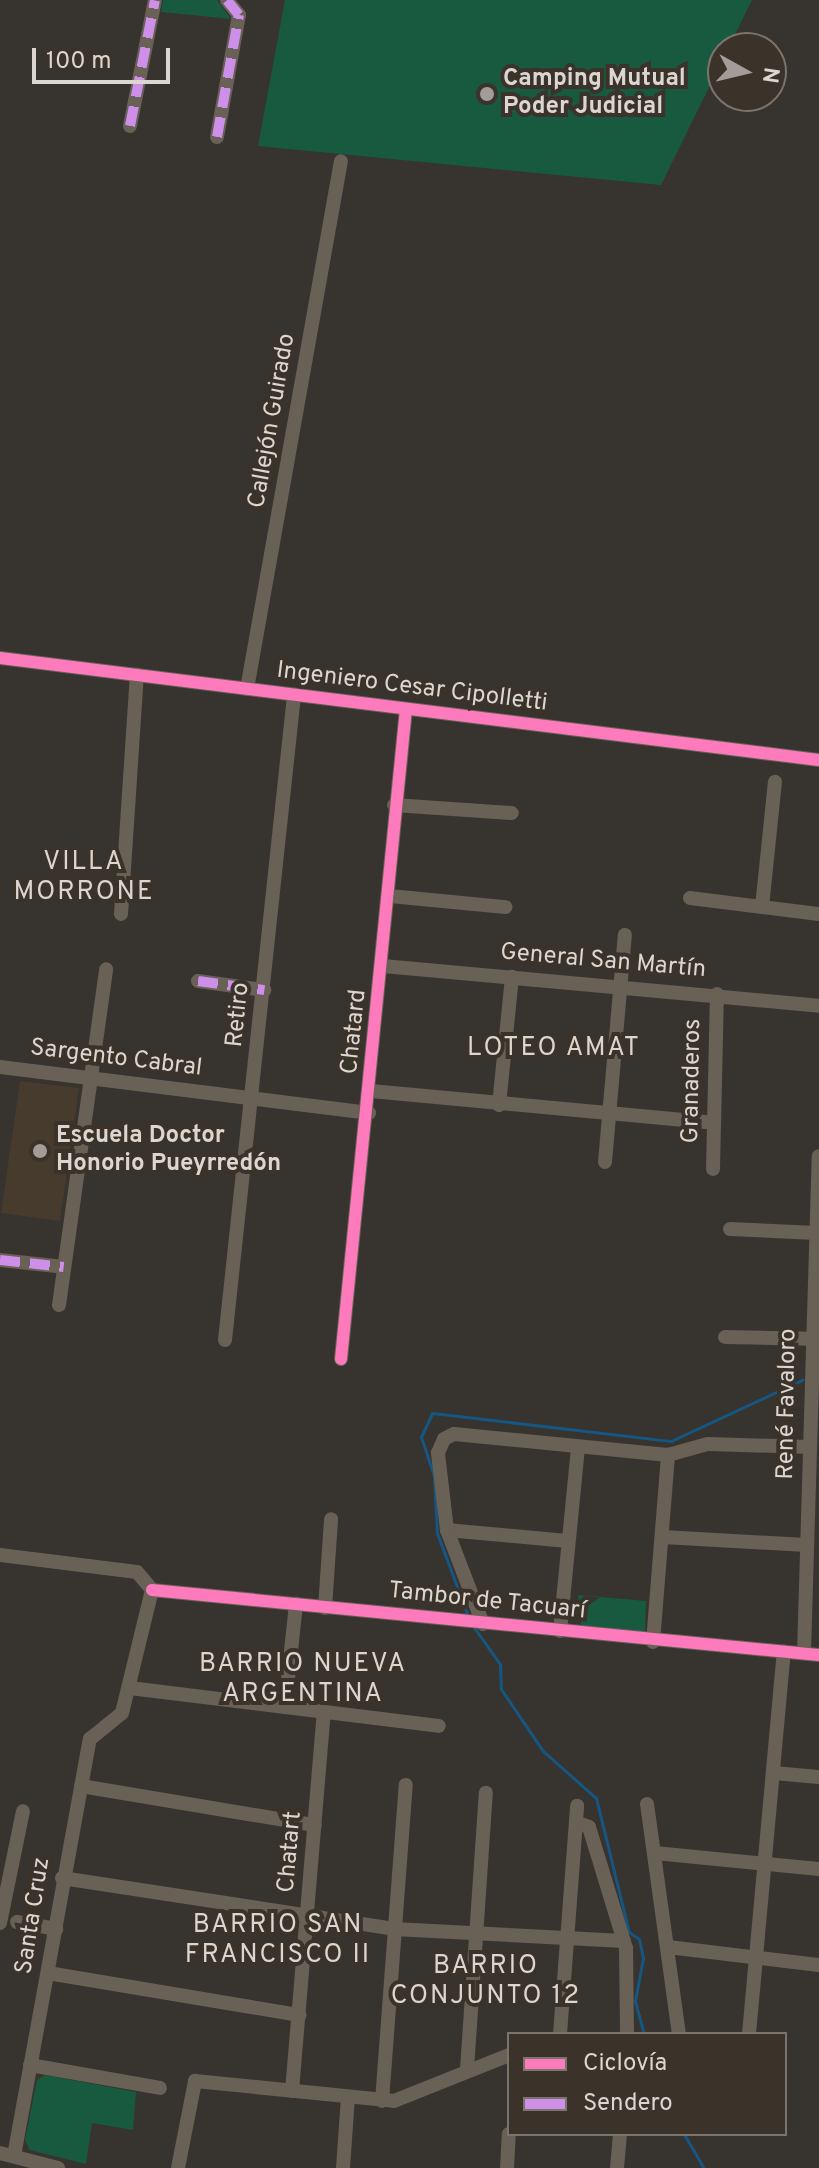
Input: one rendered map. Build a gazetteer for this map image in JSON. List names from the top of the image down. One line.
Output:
{"streets":{"street":["Callejón Guirado","Ingeniero Cesar Cipolletti","General San Martín","Retiro","Chatard","Sargento Cabral","Granaderos","René Favaloro","Tambor de Tacuarí","Chatart","Santa Cruz"]},"crossings":[["Callejón Guirado","Ingeniero Cesar Cipolletti"],["Ingeniero Cesar Cipolletti","Retiro"],["Ingeniero Cesar Cipolletti","Chatard"],["General San Martín","Chatard"],["General San Martín","Granaderos"],["Retiro","Sargento Cabral"],["Chatard","Sargento Cabral"],["René Favaloro","Tambor de Tacuarí"]],"districts":["VILLA MORRONE","LOTEO AMAT","BARRIO NUEVA ARGENTINA","BARRIO SAN FRANCISCO II","BARRIO CONJUNTO 12"],"places":["Camping Mutual Poder Judicial","Escuela Doctor Honorio Pueyrredón"],"legend":["Ciclovía","Sendero"],"scale_bar":"100 m","north":"right"}
